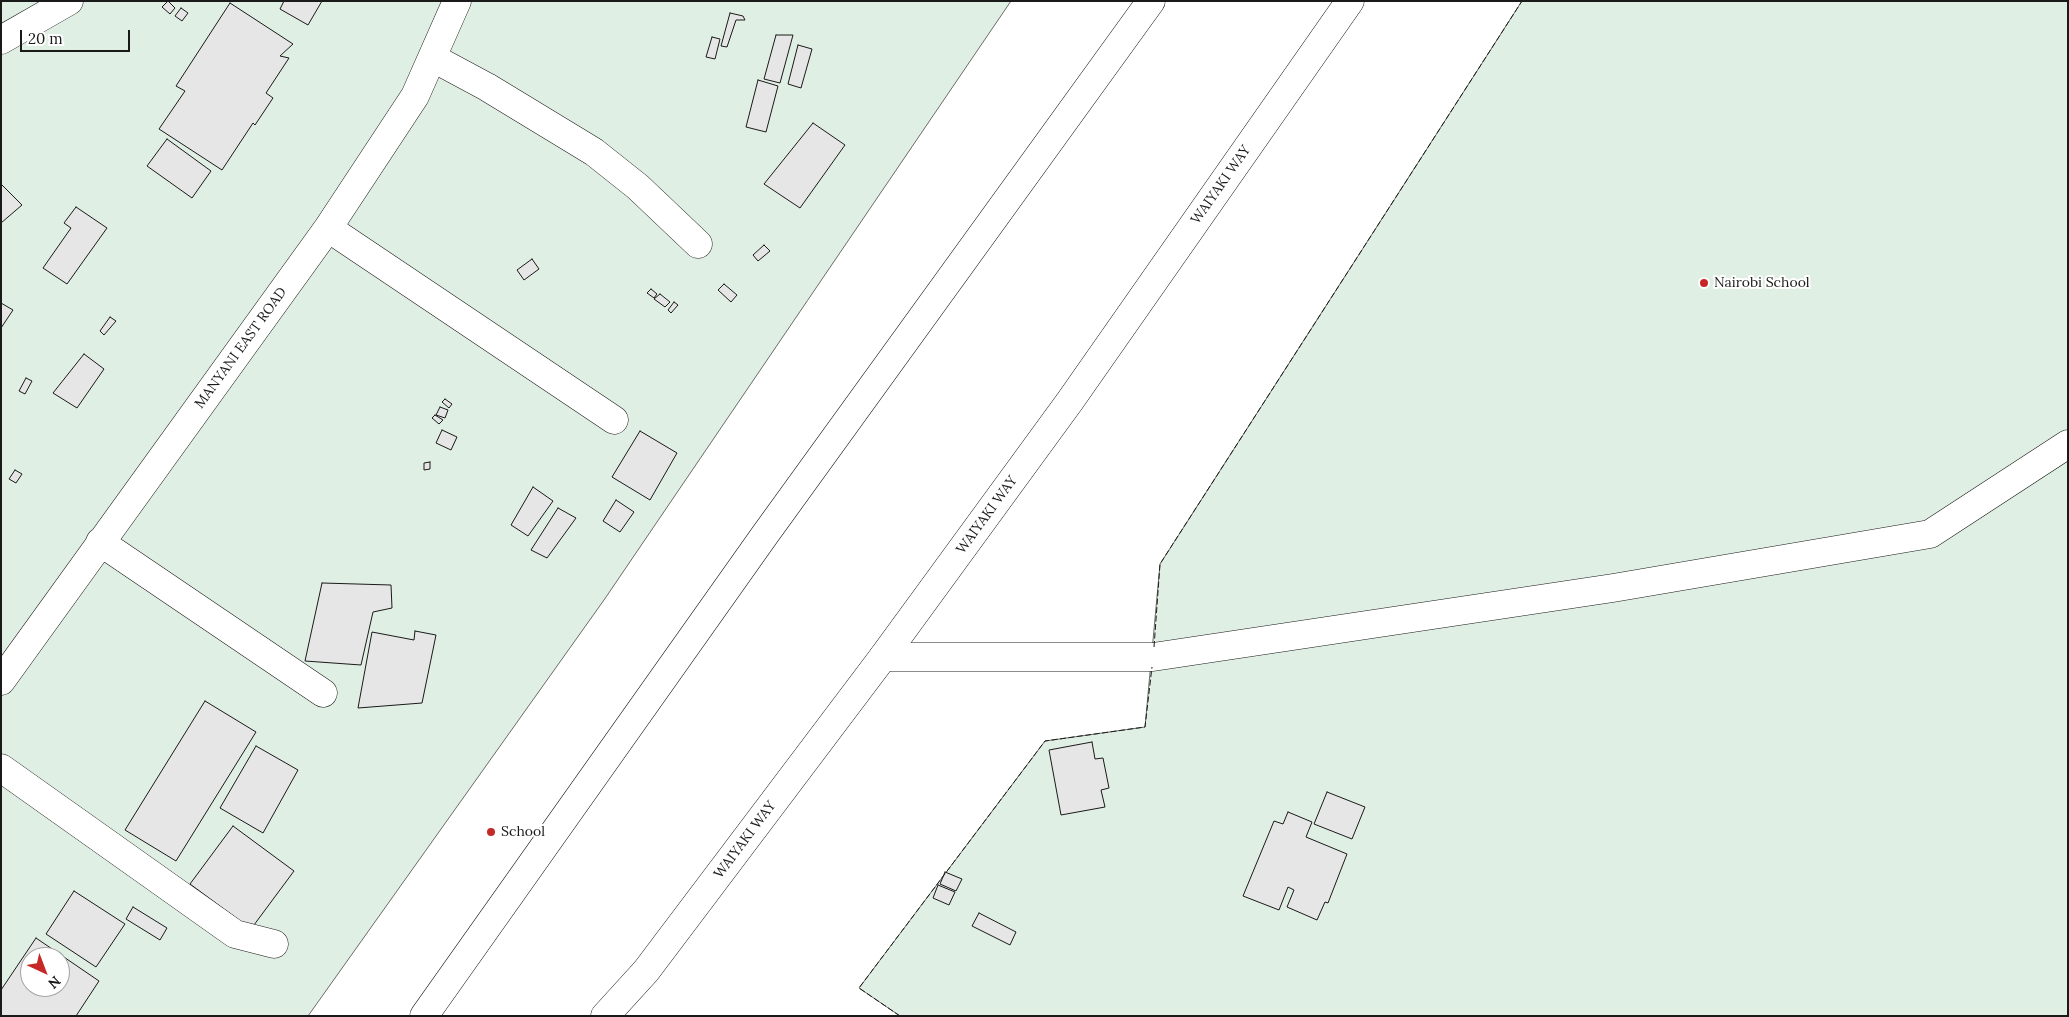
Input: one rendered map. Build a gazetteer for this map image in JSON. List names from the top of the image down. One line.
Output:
{"streets":{"main road":["WAIYAKI WAY","MANYANI EAST ROAD"]},"places":["Nairobi School","School"],"scale_bar":"20 m","north":"bottom right"}
